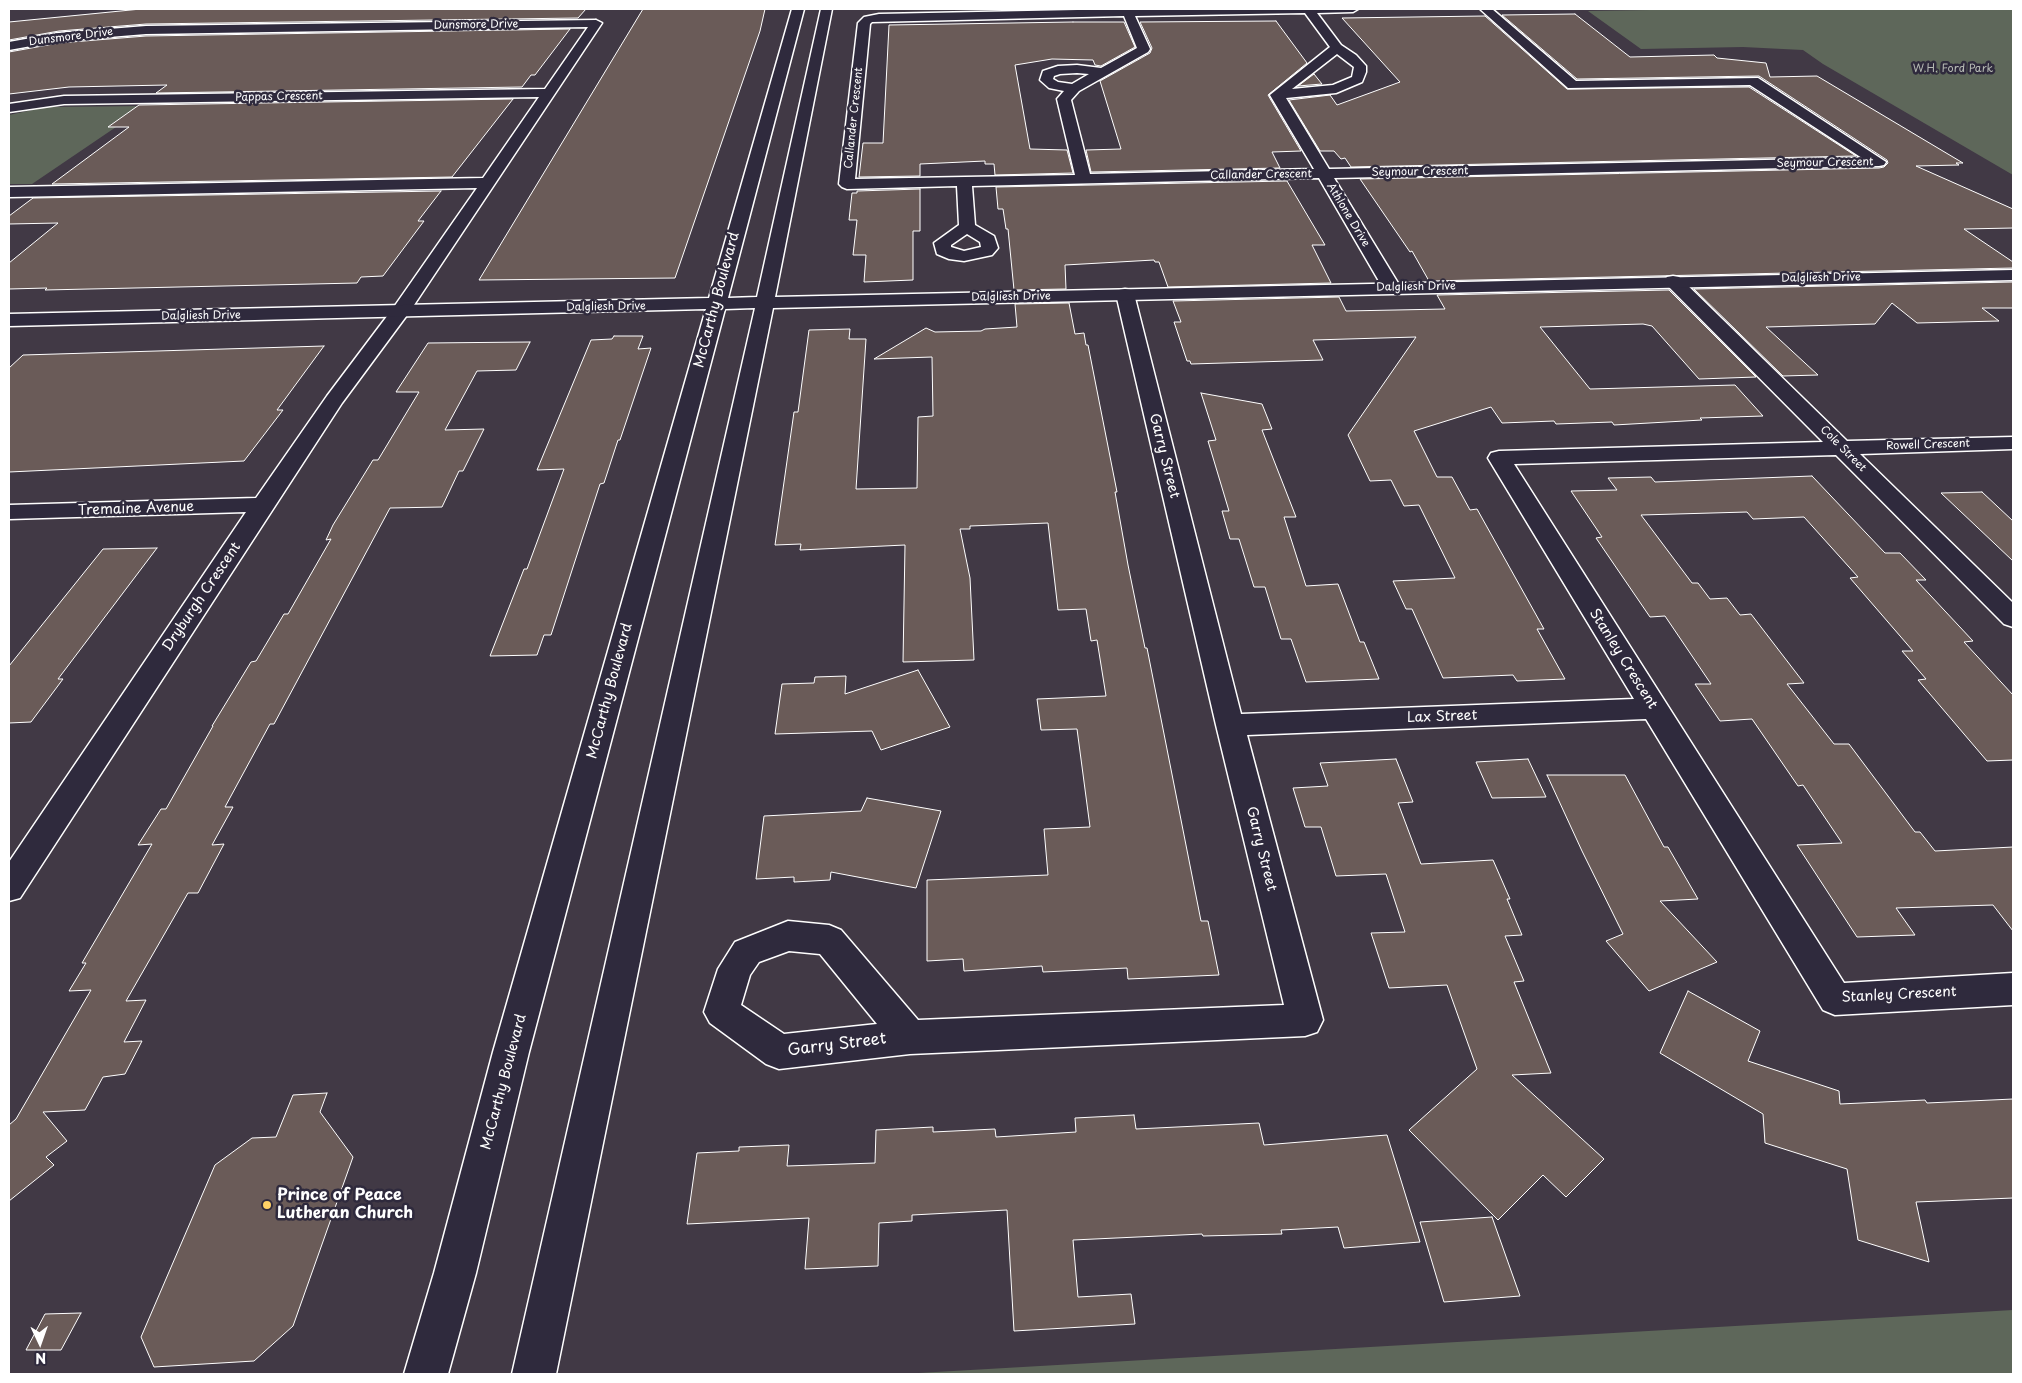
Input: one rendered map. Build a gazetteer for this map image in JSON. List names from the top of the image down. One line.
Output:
{"streets":{"street":["Dunsmore Drive","Pappas Crescent","Callander Crescent","Seymour Crescent","Athlone Drive","Dalgliesh Drive","McCarthy Boulevard","Rowell Crescent","Cole Street","Garry Street","Tremaine Avenue","Dryburgh Crescent","Stanley Crescent","Lax Street"]},"crossings":[["Dunsmore Drive","Pappas Crescent"],["Dunsmore Drive","Dalgliesh Drive"],["Dunsmore Drive","Dryburgh Crescent"],["Callander Crescent","Seymour Crescent"],["Callander Crescent","Athlone Drive"],["Seymour Crescent","Athlone Drive"],["Athlone Drive","Dalgliesh Drive"],["Dalgliesh Drive","McCarthy Boulevard"],["Dalgliesh Drive","Cole Street"],["Dalgliesh Drive","Garry Street"],["Dalgliesh Drive","Dryburgh Crescent"],["Rowell Crescent","Cole Street"],["Rowell Crescent","Stanley Crescent"],["Cole Street","Stanley Crescent"],["Garry Street","Lax Street"],["Tremaine Avenue","Dryburgh Crescent"],["Stanley Crescent","Lax Street"]],"parks":["W.H. Ford Park"],"places":["Prince of Peace Lutheran Church"],"north":"bottom"}
